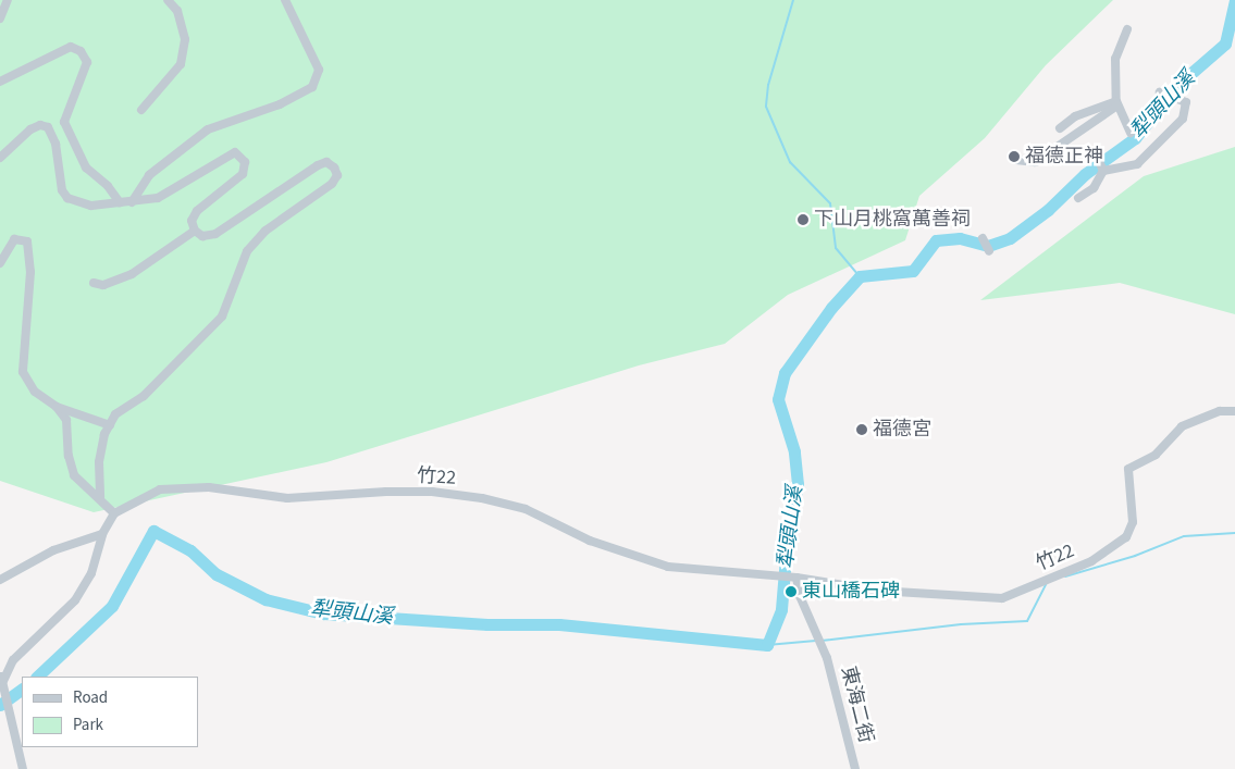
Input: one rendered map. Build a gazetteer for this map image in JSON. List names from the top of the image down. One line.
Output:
{"streets":{"street":["竹22","東海二街"]},"crossings":[["竹22","東海二街"]],"water":["犁頭山溪"],"places":["福德正神","下山月桃窩萬善祠","福德宮","東山橋石碑"],"legend":["Road","Park"]}
